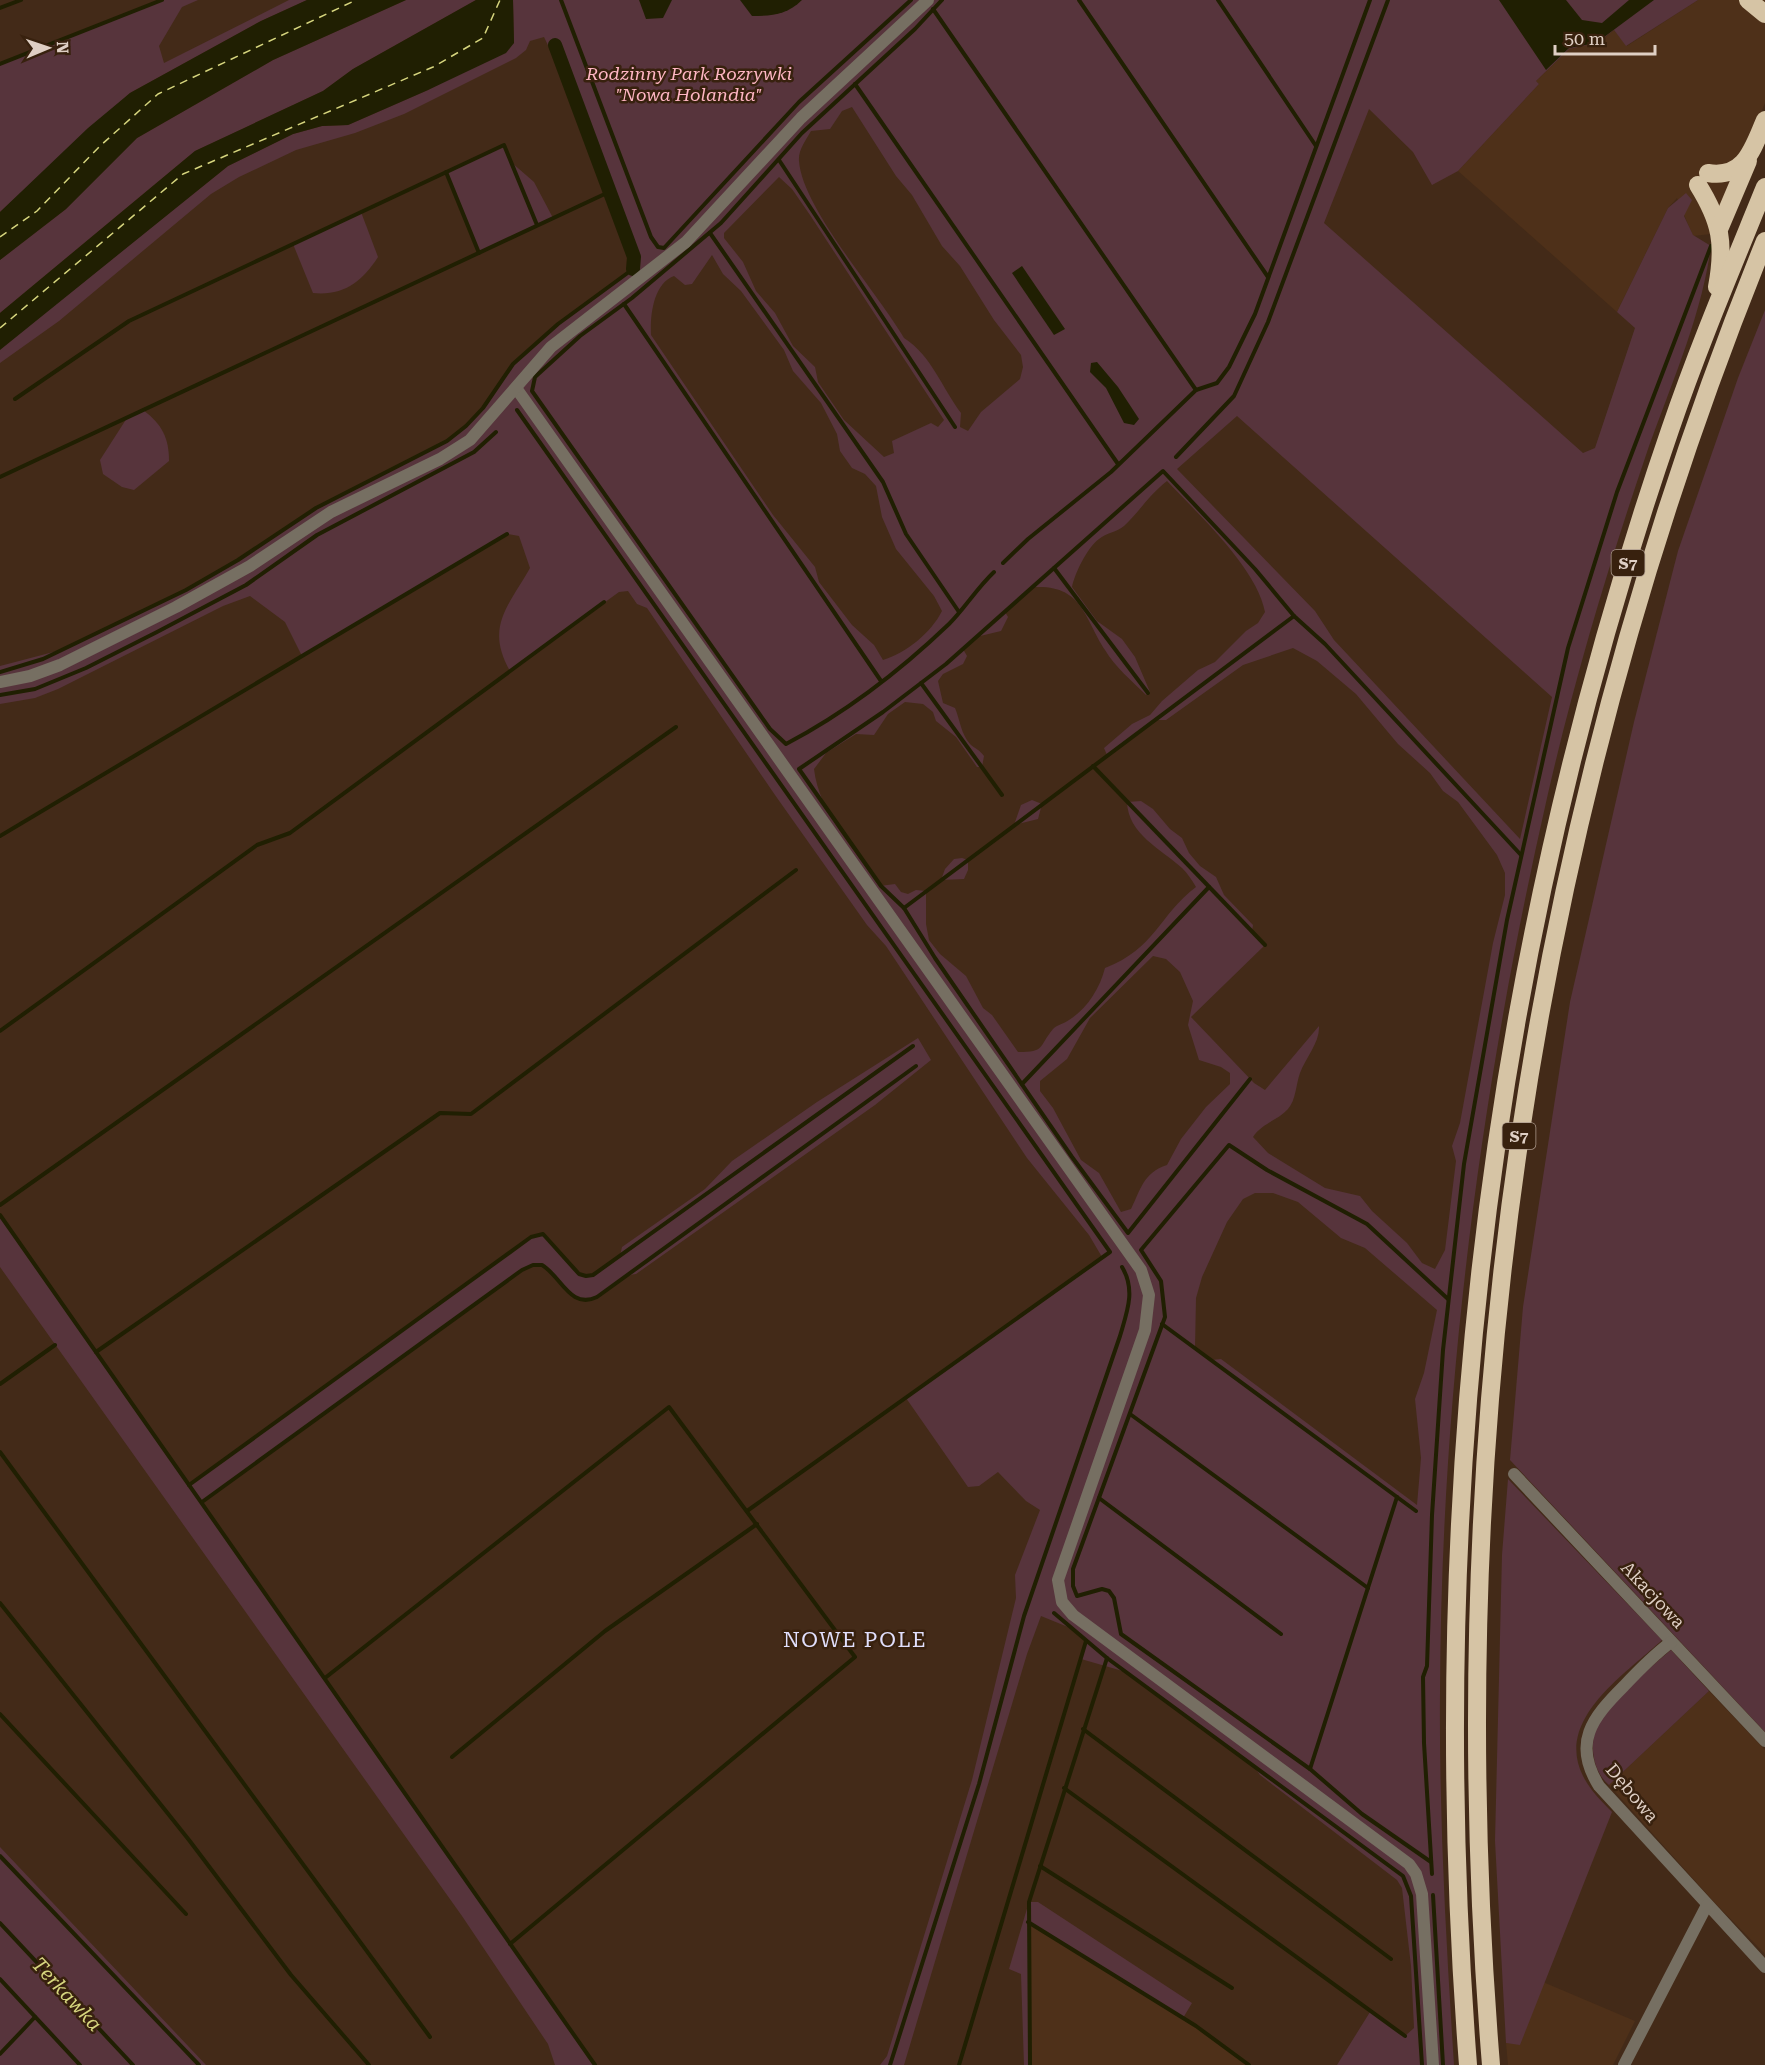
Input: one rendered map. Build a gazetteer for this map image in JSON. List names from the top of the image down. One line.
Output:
{"streets":{"highway":["S7"],"street":["Akacjowa","Dębowa"]},"crossings":[["Akacjowa","Dębowa"]],"districts":["NOWE POLE"],"water":["Terkawka"],"parks":["Rodzinny Park Rozrywki \"Nowa Holandia\""],"scale_bar":"50 m","north":"right"}
